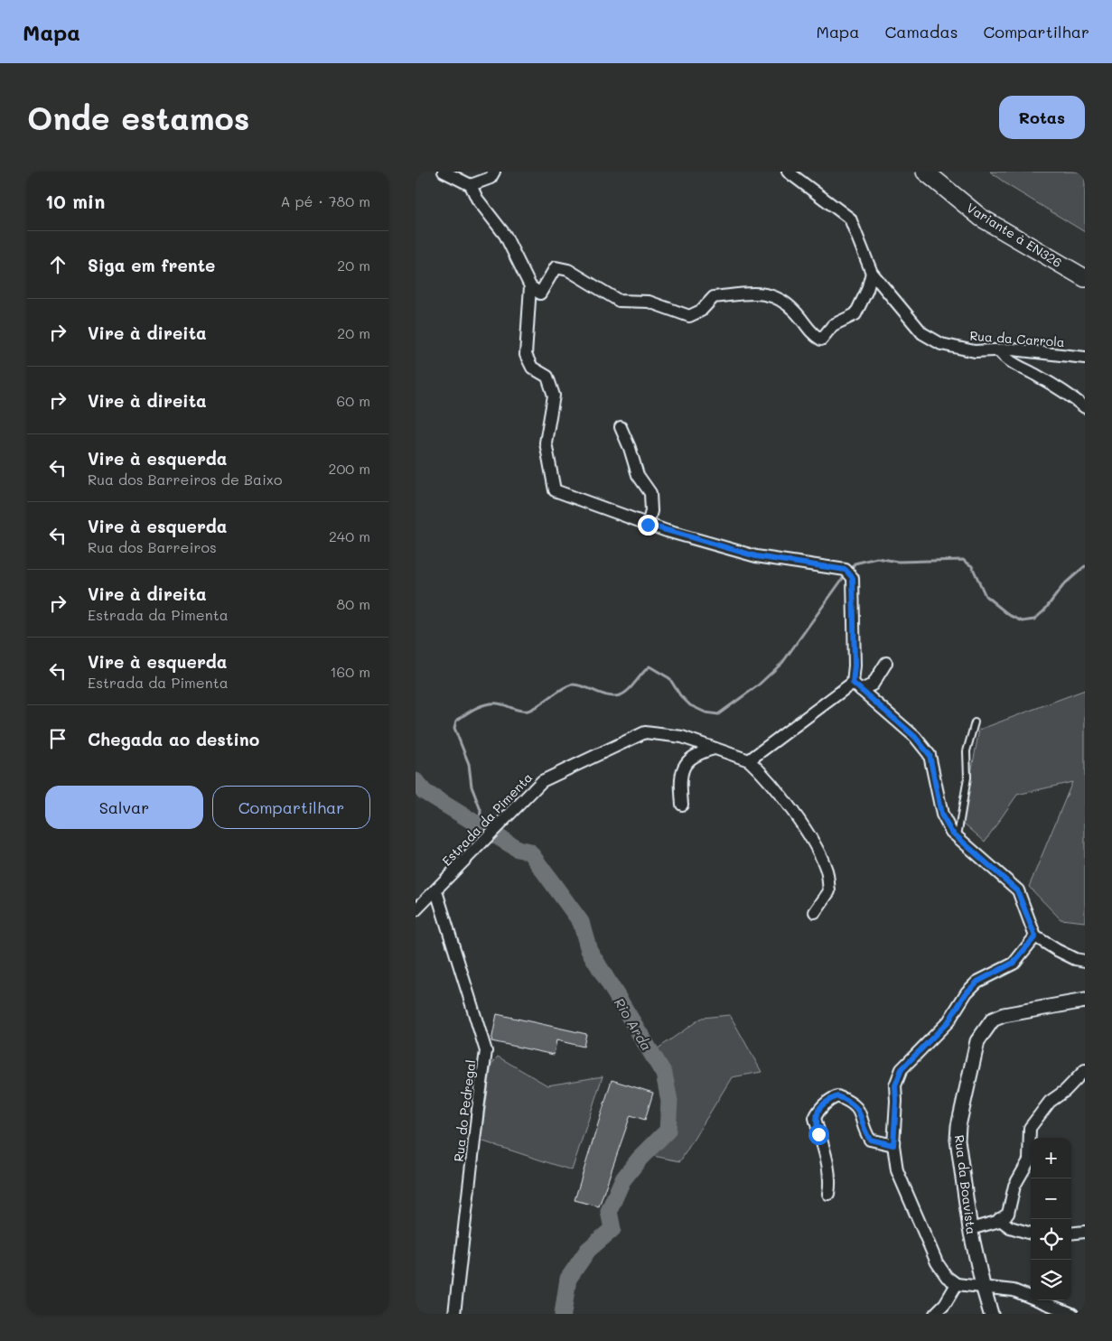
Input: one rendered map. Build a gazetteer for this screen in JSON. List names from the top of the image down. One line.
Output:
{"streets":{"main road":["Variante à EN326"],"street":["Rua da Carrola","Estrada da Pimenta","Rua do Pedregal","Rua da Boavista"]},"crossings":[["Estrada da Pimenta","Rua do Pedregal"]],"water":["Rio Arda"],"page":{"header":"Mapa","nav":["Mapa","Camadas","Compartilhar"],"buttons":["Rotas",["Salvar","Compartilhar"]],"title":"Onde estamos","heading":["10 min","A pé · 780 m"],"list":[["Siga em frente","20 m"],["Vire à direita","20 m"],["Vire à direita","60 m"],["Vire à esquerda","Rua dos Barreiros de Baixo","200 m"],["Vire à esquerda","Rua dos Barreiros","240 m"],["Vire à direita","Estrada da Pimenta","80 m"],["Vire à esquerda","Estrada da Pimenta","160 m"],"Chegada ao destino"],"map_buttons":["+","−"]}}
